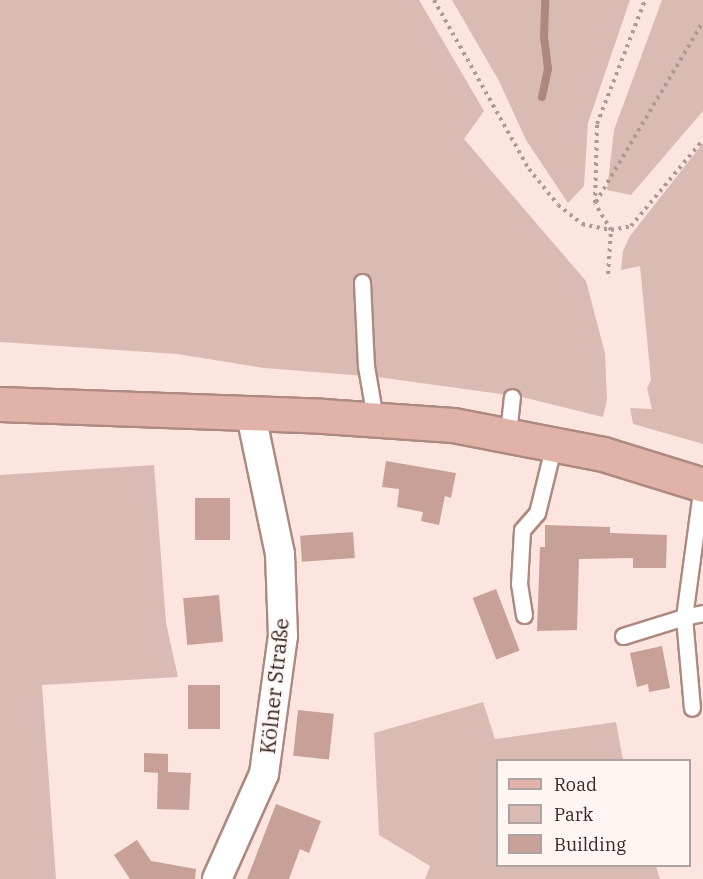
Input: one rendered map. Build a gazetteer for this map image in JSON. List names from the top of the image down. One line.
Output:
{"streets":{"street":["Kölner Straße"]},"legend":["Road","Park","Building"]}
